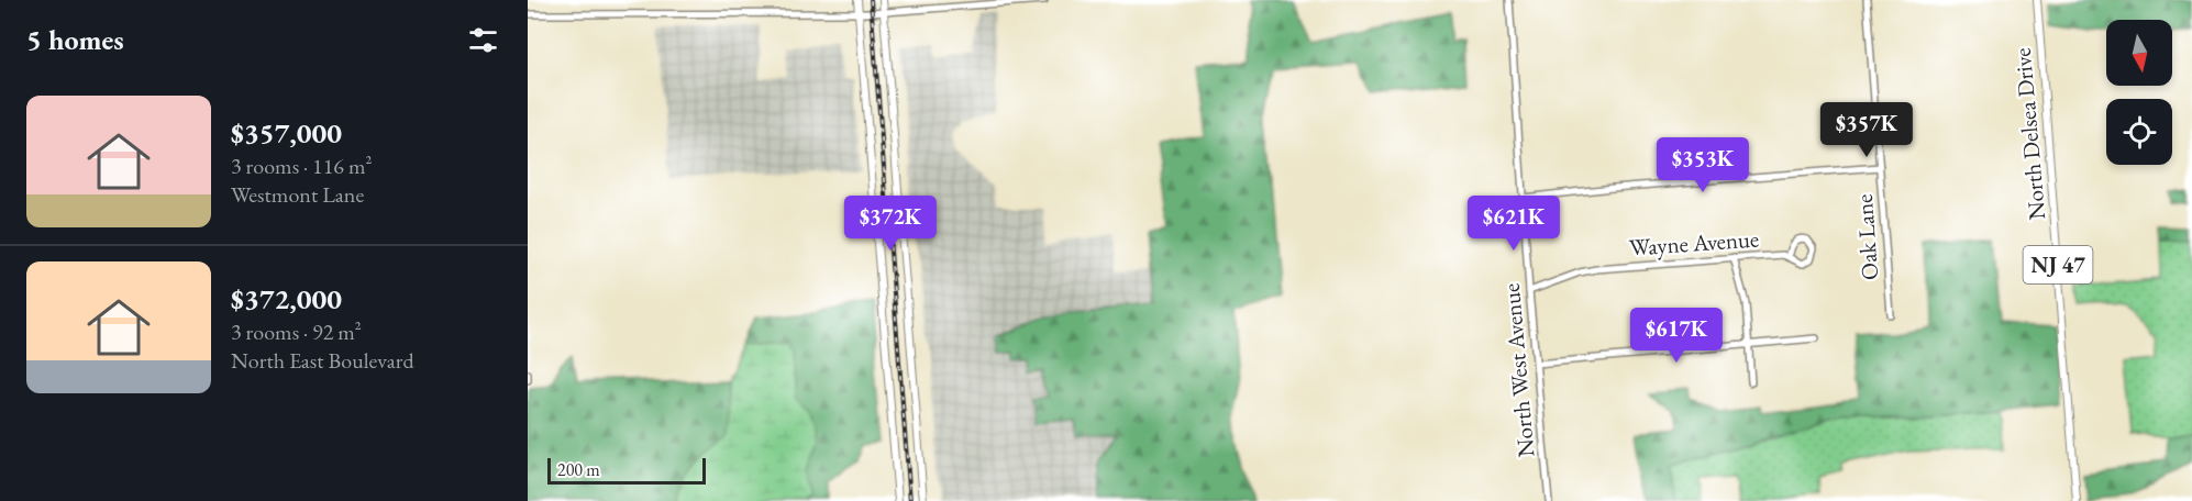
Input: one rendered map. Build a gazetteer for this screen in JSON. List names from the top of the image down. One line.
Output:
{"streets":{"main road":["North Delsea Drive","NJ 47"],"street":["Oak Lane","Wayne Avenue","North West Avenue"]},"crossings":[["Wayne Avenue","North West Avenue"]],"scale_bar":"200 m","north":"bottom","page":{"heading":"5 homes","list":[{"name":"$357,000","note":"3 rooms · 116 m² · Westmont Lane"},{"name":"$372,000","note":"3 rooms · 92 m² · North East Boulevard"}],"price":["$357K","$353K","$372K","$621K","$617K"],"scale":"200 m"}}
